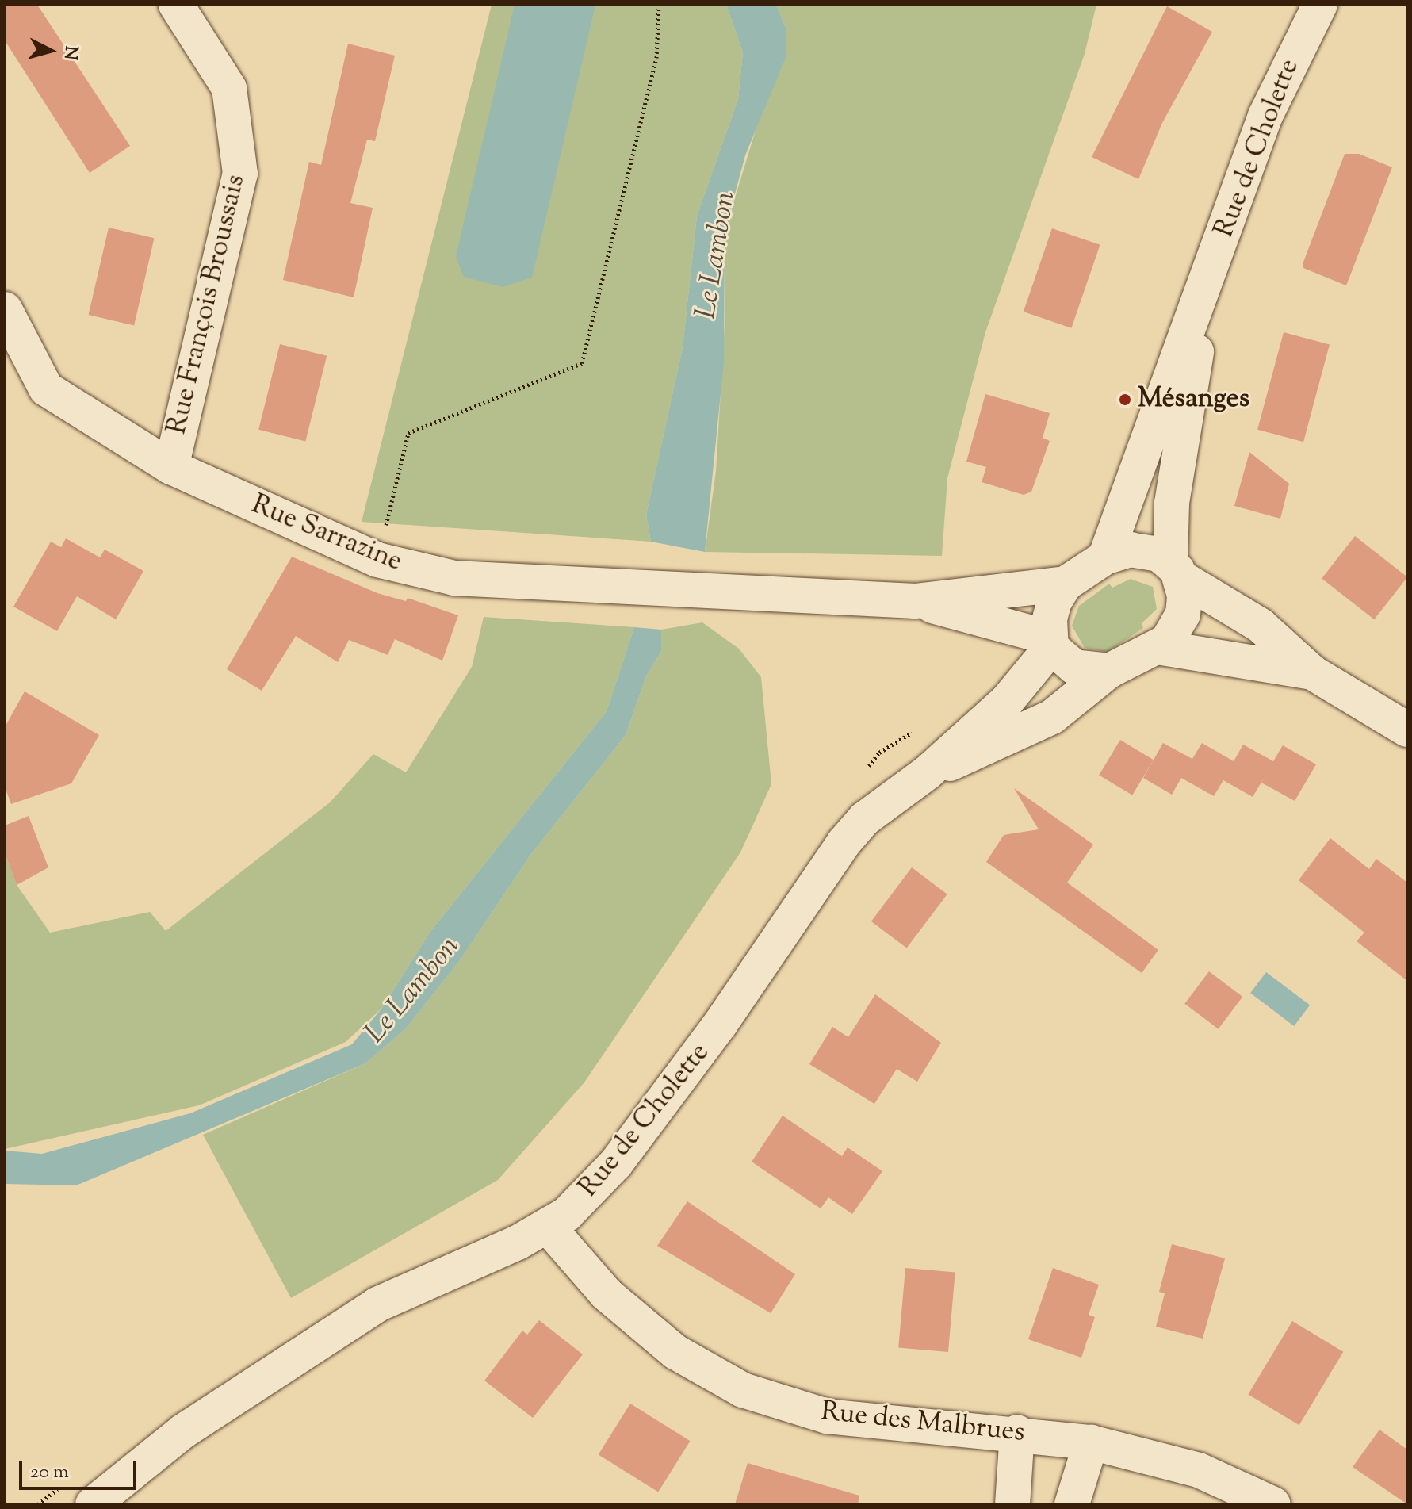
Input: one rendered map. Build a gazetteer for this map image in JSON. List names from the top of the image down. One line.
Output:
{"streets":{"street":["Rue de Cholette","Rue François Broussais","Rue Sarrazine","Rue des Malbrues"]},"crossings":[["Rue de Cholette","Rue Sarrazine"],["Rue de Cholette","Rue des Malbrues"],["Rue François Broussais","Rue Sarrazine"]],"water":["Le Lambon"],"places":["Mésanges"],"scale_bar":"20 m","north":"right"}
